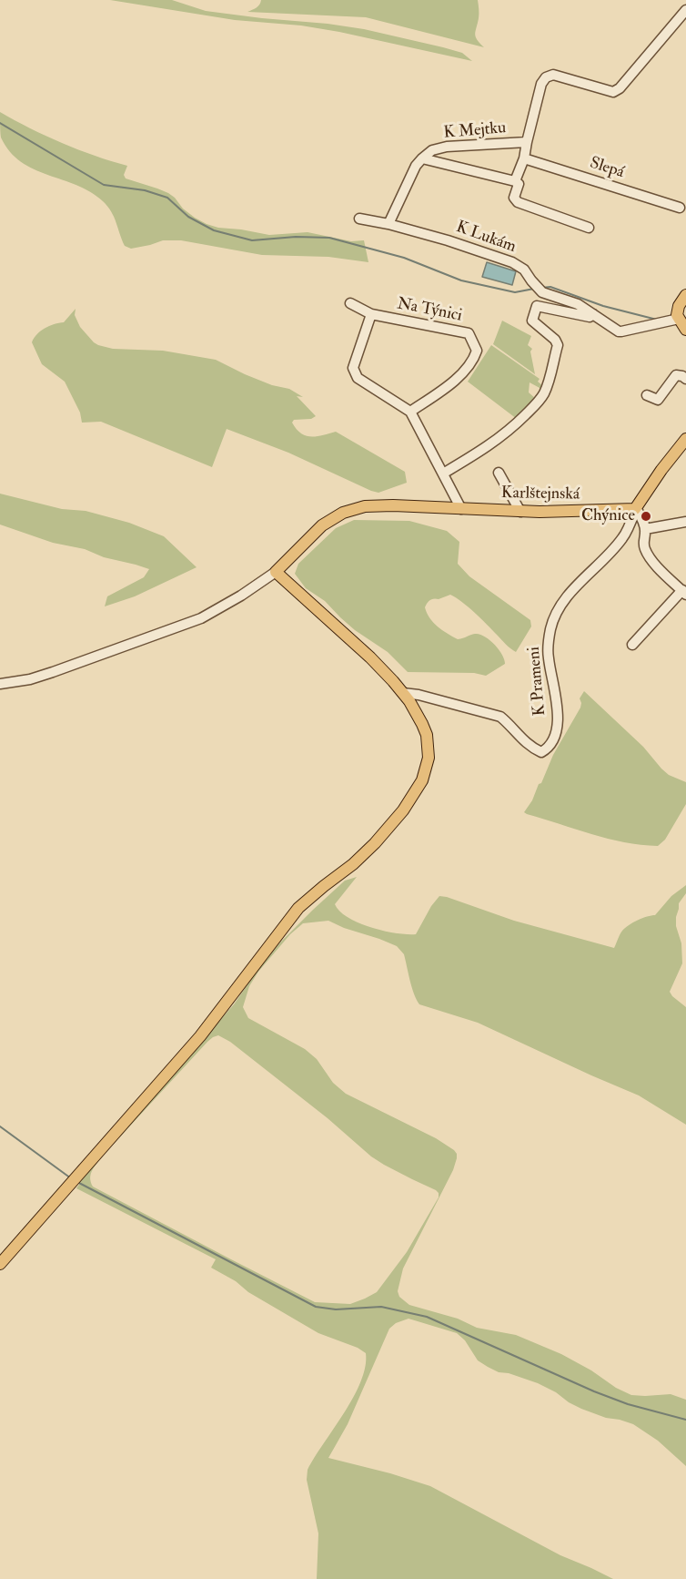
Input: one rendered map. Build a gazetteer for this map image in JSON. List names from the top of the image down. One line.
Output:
{"streets":{"main road":["Karlštejnská"],"street":["K Mejtku","Slepá","K Lukám","Na Týnici","K Prameni"]},"crossings":[["K Mejtku","Slepá"],["Na Týnici","Karlštejnská"]],"places":["Chýnice"]}
